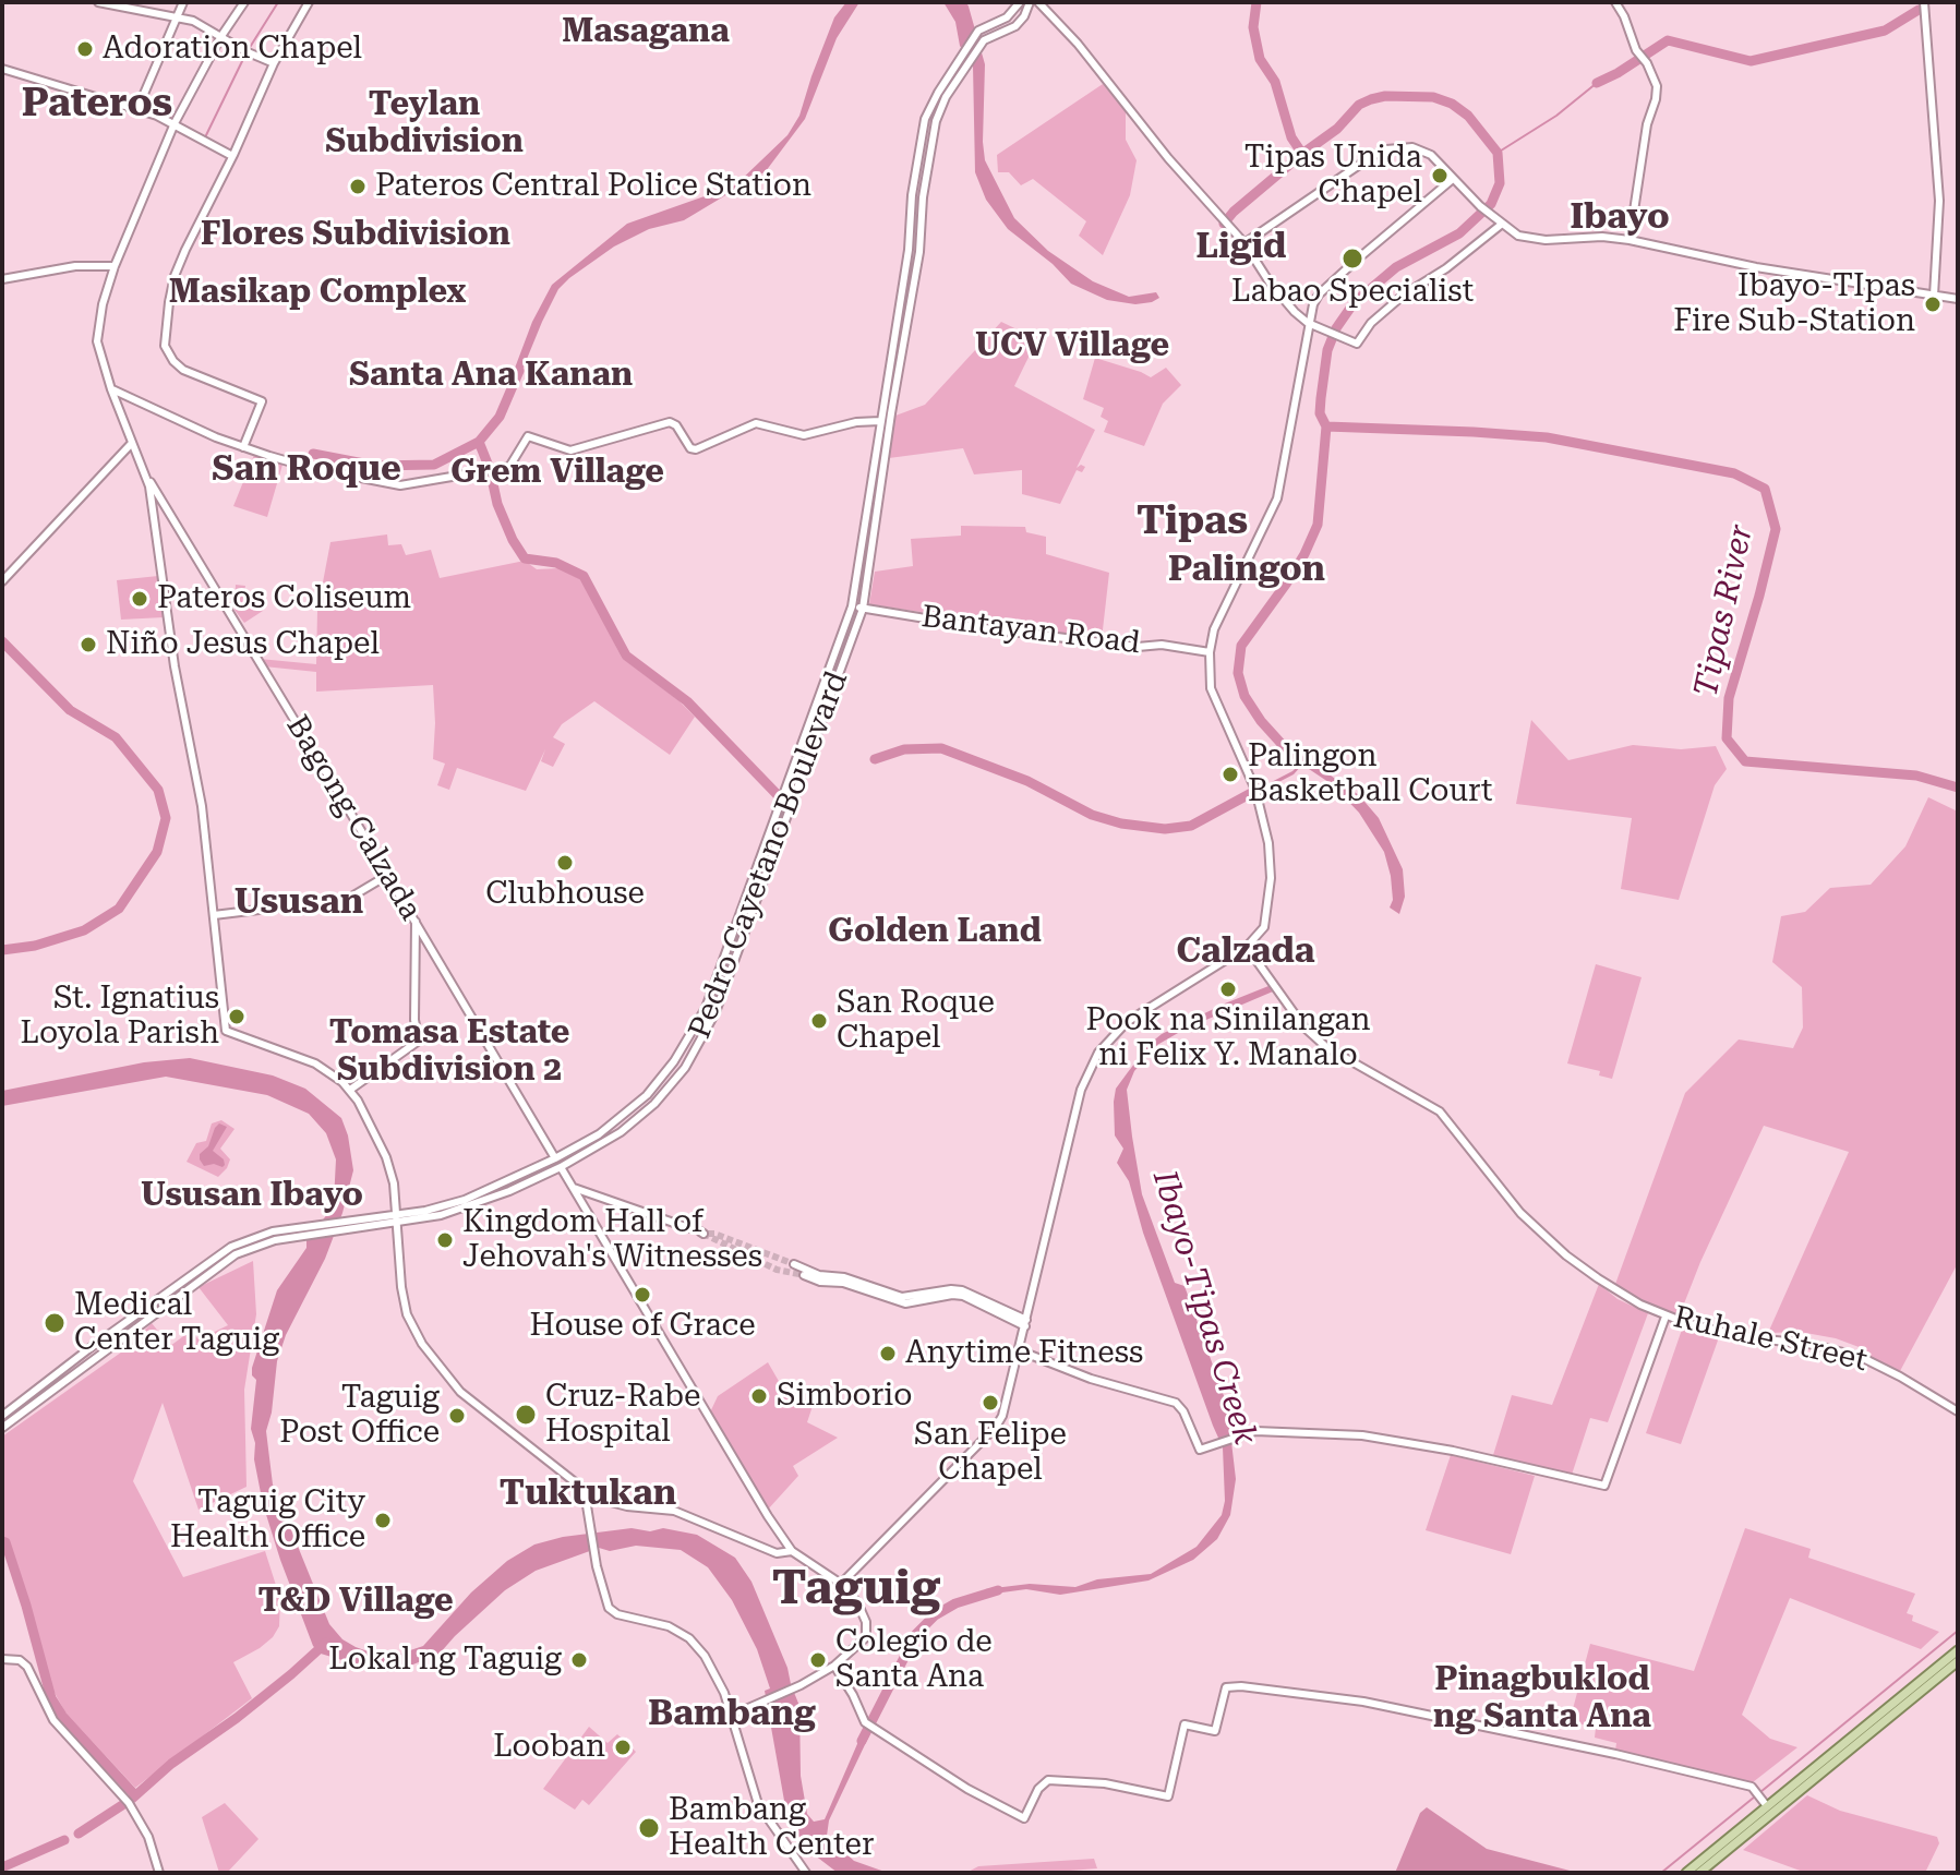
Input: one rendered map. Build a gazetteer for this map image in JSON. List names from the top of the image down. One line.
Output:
{"streets":{"main road":["Bantayan Road","Bagong Calzada","Pedro Cayetano Boulevard","Ruhale Street"]},"crossings":[["Bantayan Road","Pedro Cayetano Boulevard"],["Bagong Calzada","Pedro Cayetano Boulevard"]],"districts":["Masagana","Pateros","Teylan Subdivision","Ibayo","Flores Subdivision","Ligid","Masikap Complex","UCV Village","Santa Ana Kanan","San Roque","Grem Village","Tipas","Palingon","Ususan","Golden Land","Calzada","Tomasa Estate Subdivision 2","Ususan Ibayo","Tuktukan","Taguig","T&D Village","Pinagbuklod ng Santa Ana","Bambang"],"water":["Tipas River","Ibayo-Tipas Creek"],"places":["Adoration Chapel","Tipas Unida Chapel","Pateros Central Police Station","Labao Specialist","Ibayo-TIpas Fire Sub-Station","Pateros Coliseum","Niño Jesus Chapel","Palingon Basketball Court","Clubhouse","Pook na Sinilangan ni Felix Y. Manalo","St. Ignatius Loyola Parish","San Roque Chapel","Kingdom Hall of Jehovah's Witnesses","House of Grace","Medical Center Taguig","Anytime Fitness","Simborio","San Felipe Chapel","Cruz-Rabe Hospital","Taguig Post Office","Taguig City Health Office","Lokal ng Taguig","Colegio de Santa Ana","Looban","Bambang Health Center"]}
